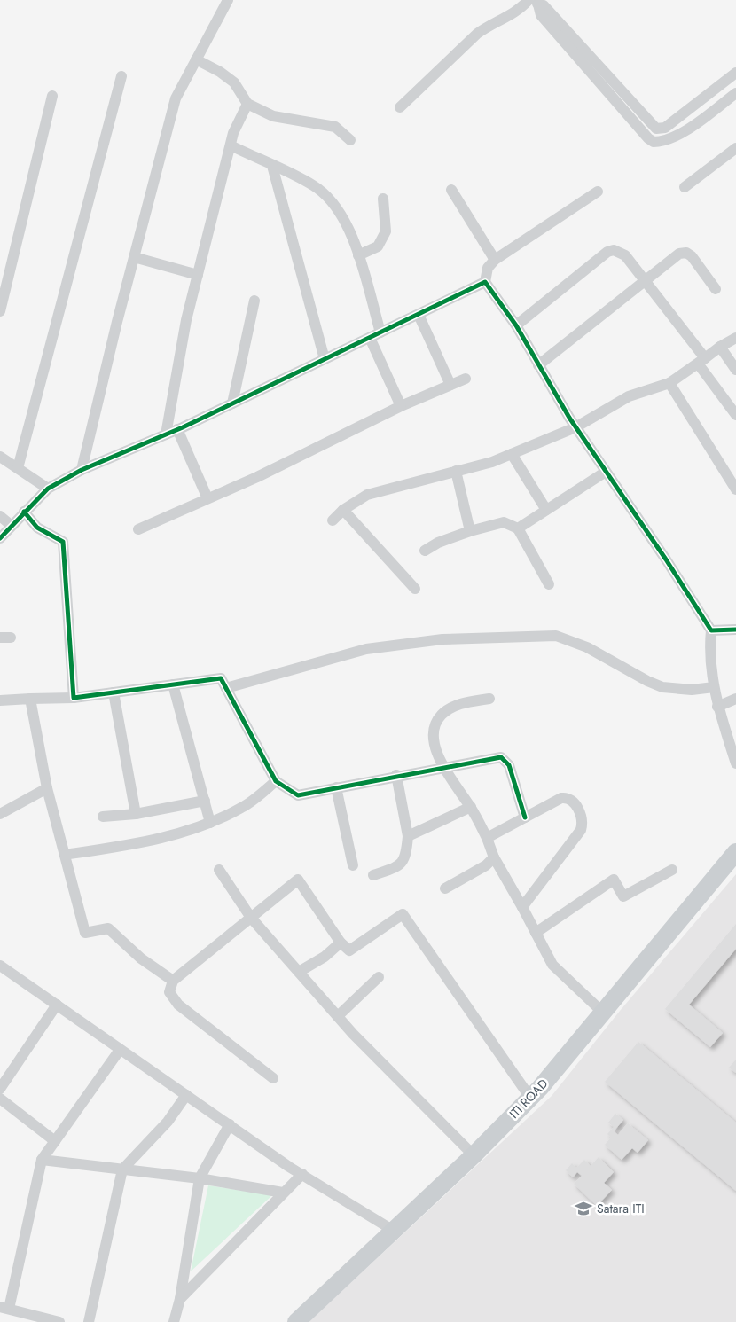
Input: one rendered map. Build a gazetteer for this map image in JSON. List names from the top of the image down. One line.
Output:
{"streets":{"main road":["ITI ROAD"]},"places":{"school or university":["Satara ITI"]}}
